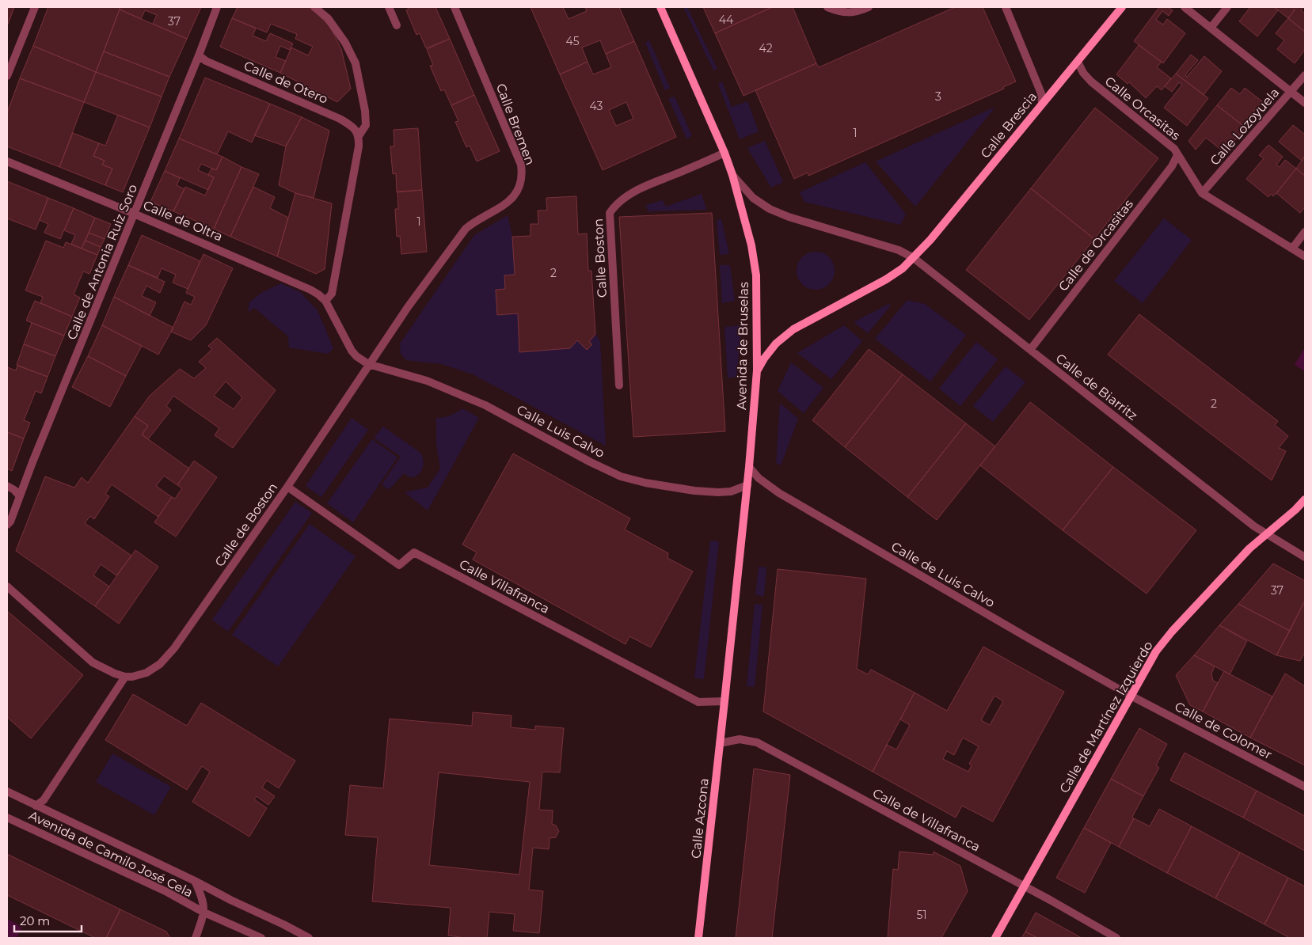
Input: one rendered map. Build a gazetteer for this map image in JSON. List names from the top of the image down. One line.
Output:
{"streets":{"street":["Calle de Otero","Calle Orcasitas","Calle Bremen","Calle Brescia","Calle Lozoyuela","Calle de Oltra","Calle de Orcasitas","Calle Boston","Calle de Antonia Ruiz Soro","Avenida de Bruselas","Calle de Biarritz","Calle Luis Calvo","Calle de Boston","Calle de Luis Calvo","Calle Villafranca","Calle de Martínez Izquierdo","Calle de Colomer","Calle Azcona","Calle de Villafranca","Avenida de Camilo José Cela"]},"crossings":[["Calle de Otero","Calle de Antonia Ruiz Soro"],["Calle Orcasitas","Calle Brescia"],["Calle Orcasitas","Calle Lozoyuela"],["Calle Orcasitas","Calle de Orcasitas"],["Calle Bremen","Calle Luis Calvo"],["Calle Bremen","Calle de Boston"],["Calle Brescia","Avenida de Bruselas"],["Calle Brescia","Calle de Biarritz"],["Calle de Oltra","Calle de Antonia Ruiz Soro"],["Calle de Orcasitas","Calle de Biarritz"],["Calle Boston","Avenida de Bruselas"],["Avenida de Bruselas","Calle Luis Calvo"],["Avenida de Bruselas","Calle de Luis Calvo"],["Avenida de Bruselas","Calle Villafranca"],["Avenida de Bruselas","Calle Azcona"],["Calle de Biarritz","Calle de Martínez Izquierdo"],["Calle Luis Calvo","Calle de Boston"],["Calle de Boston","Calle Villafranca"],["Calle de Luis Calvo","Calle de Martínez Izquierdo"],["Calle de Luis Calvo","Calle de Colomer"],["Calle Villafranca","Calle Azcona"],["Calle de Martínez Izquierdo","Calle de Colomer"],["Calle de Martínez Izquierdo","Calle de Villafranca"],["Calle Azcona","Calle de Villafranca"]],"house_numbers":["44","37","45","42","3","43","1","1","2","2","37","51"],"scale_bar":"20 m"}
